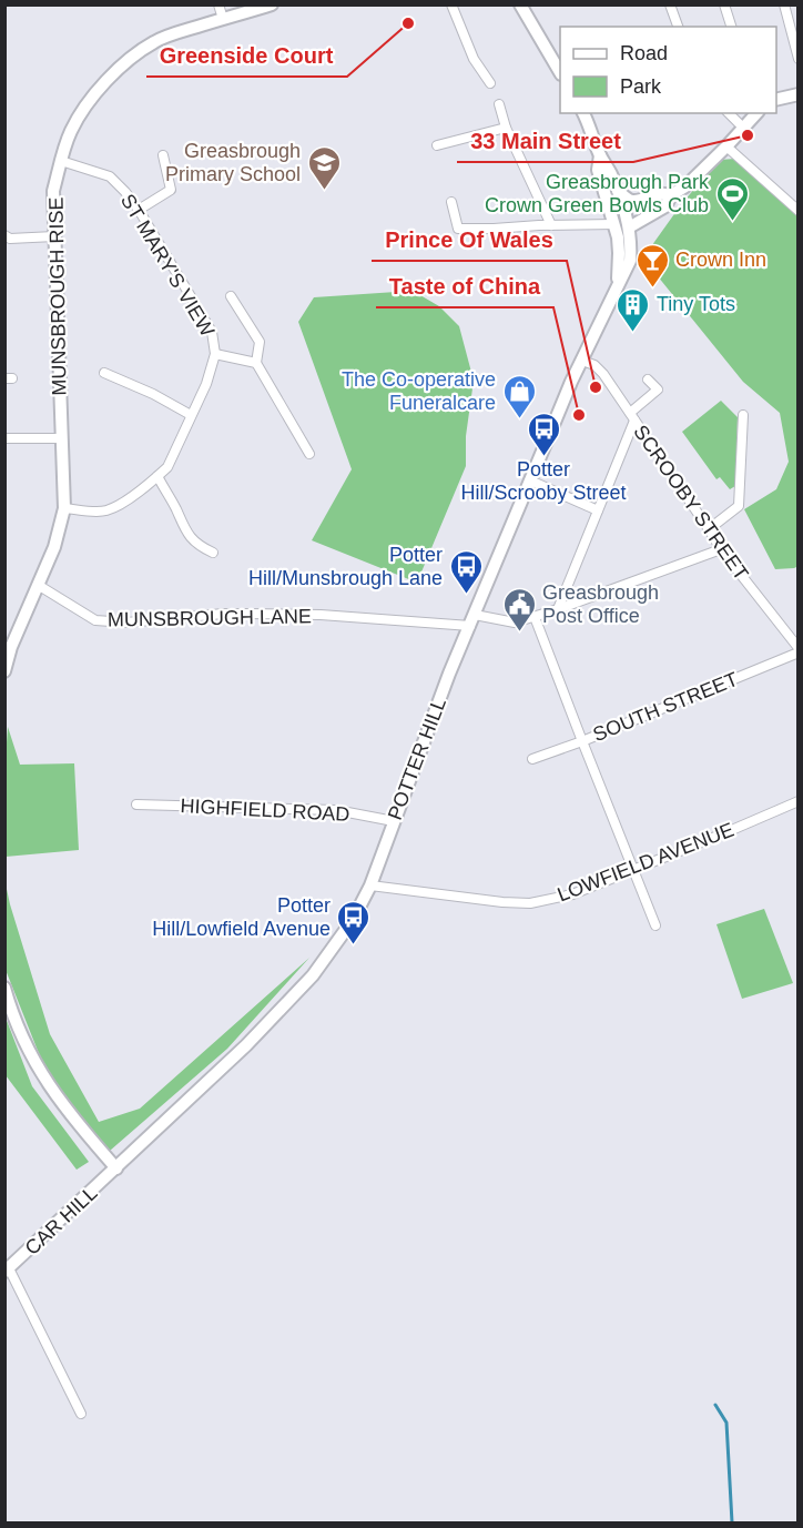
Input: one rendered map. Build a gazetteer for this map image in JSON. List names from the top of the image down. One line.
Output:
{"streets":{"main road":["MUNSBROUGH RISE","POTTER HILL","CAR HILL"],"street":["ST MARY'S VIEW","SCROOBY STREET","MUNSBROUGH LANE","SOUTH STREET","HIGHFIELD ROAD","LOWFIELD AVENUE"]},"crossings":[["ST MARY'S VIEW","MUNSBROUGH RISE"],["MUNSBROUGH RISE","MUNSBROUGH LANE"],["SCROOBY STREET","MUNSBROUGH LANE"],["SCROOBY STREET","SOUTH STREET"],["SCROOBY STREET","POTTER HILL"],["MUNSBROUGH LANE","POTTER HILL"],["POTTER HILL","HIGHFIELD ROAD"],["POTTER HILL","LOWFIELD AVENUE"],["POTTER HILL","CAR HILL"]],"places":{"other":["Greenside Court","33 Main Street","Prince Of Wales","Taste of China"],"school or university":["Greasbrough Primary School"],"sports":["Greasbrough Park Crown Green Bowls Club"],"bar":["Crown Inn"],"building":["Tiny Tots"],"shop":["The Co-operative Funeralcare"],"bus stop":["Potter Hill/Scrooby Street","Potter Hill/Munsbrough Lane","Potter Hill/Lowfield Avenue"],"public building":["Greasbrough Post Office"]},"legend":["Road","Park"]}
